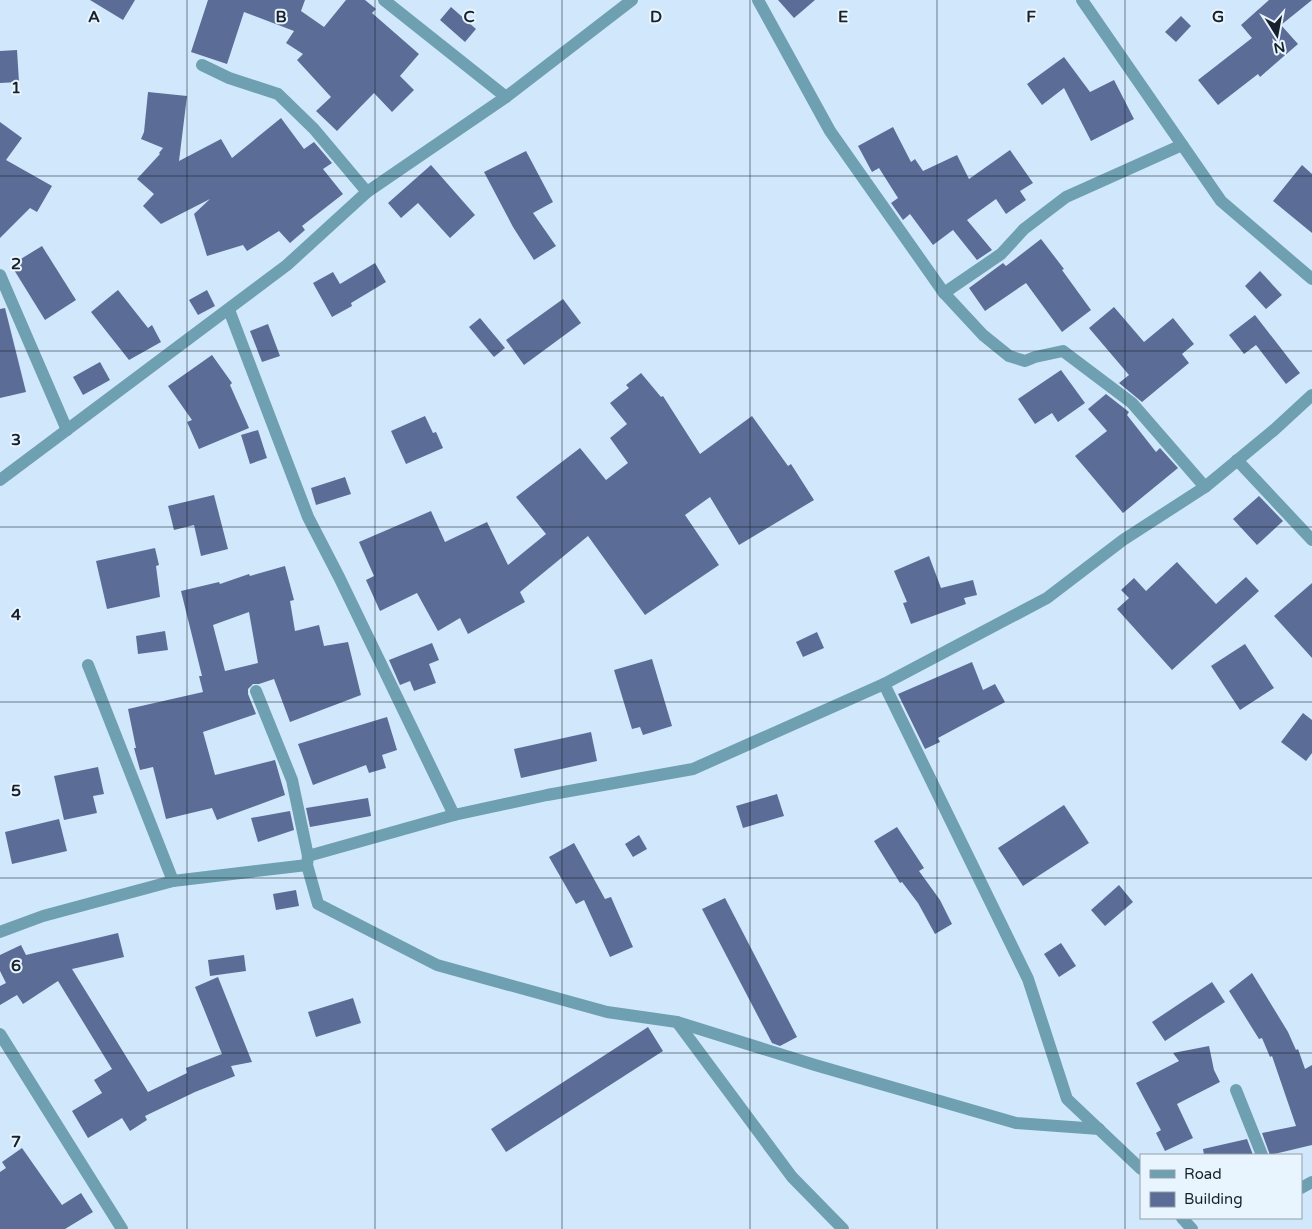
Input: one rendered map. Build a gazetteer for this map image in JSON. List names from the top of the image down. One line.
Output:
{"legend":["Road","Building"],"north":"bottom","grid":{"columns":["A","B","C","D","E","F","G"],"rows":["1","2","3","4","5","6","7"]}}
